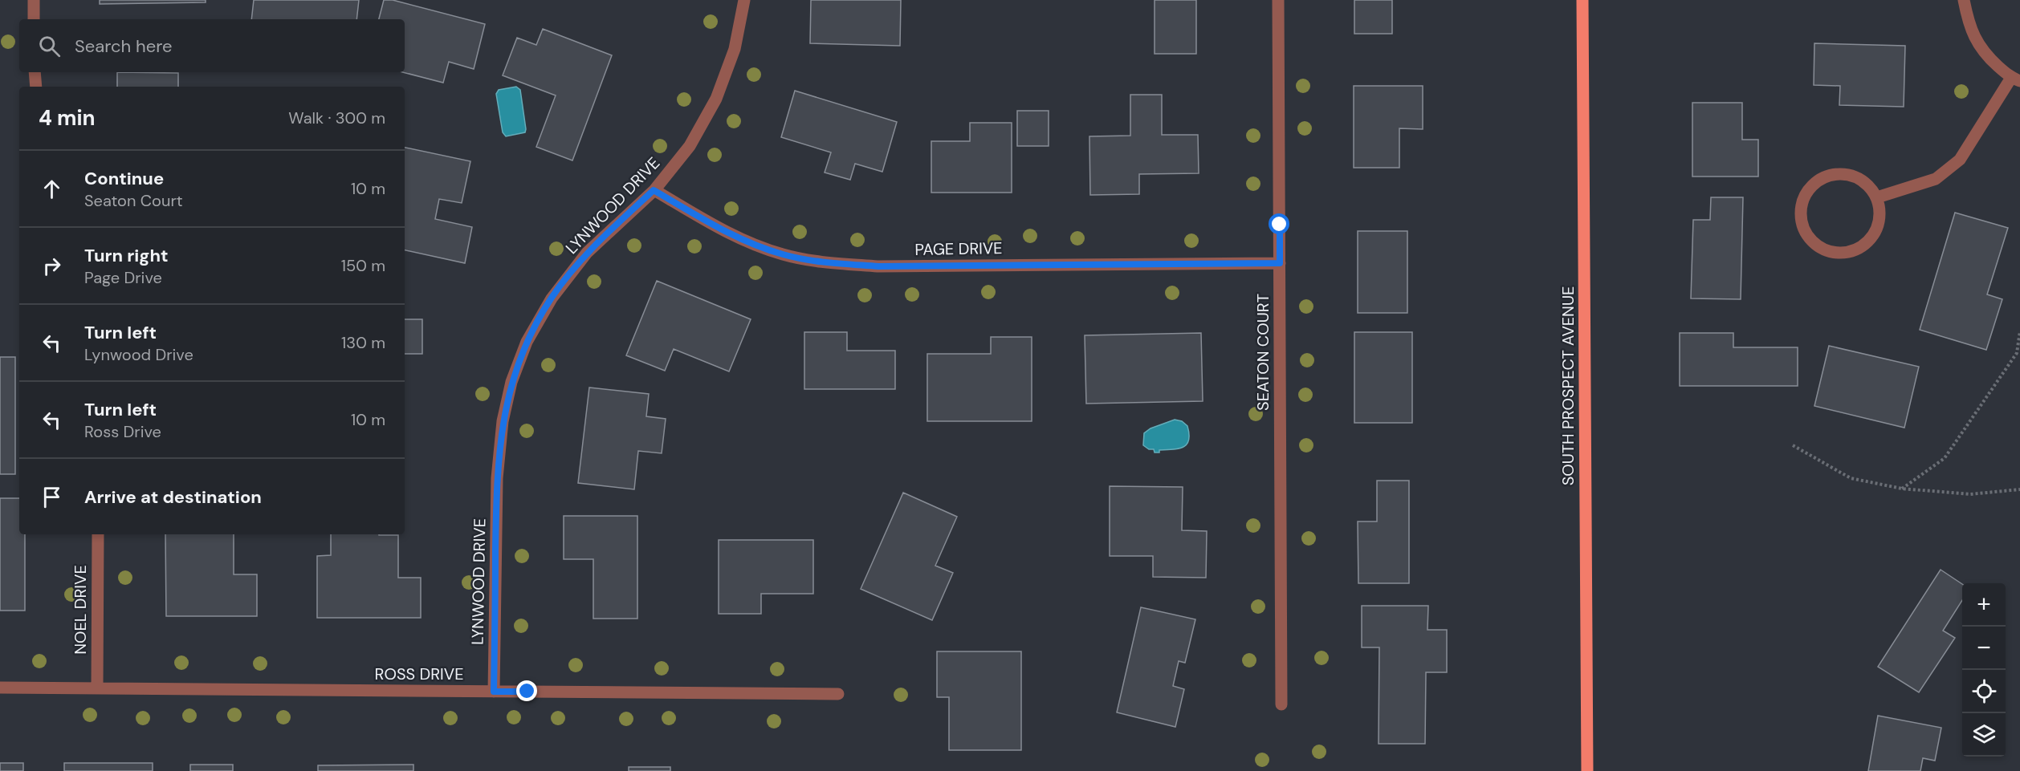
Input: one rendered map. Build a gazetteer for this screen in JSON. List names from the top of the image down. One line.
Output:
{"streets":{"main road":["SOUTH PROSPECT AVENUE"],"street":["LYNWOOD DRIVE","PAGE DRIVE","SEATON COURT","NOEL DRIVE","ROSS DRIVE"]},"crossings":[["LYNWOOD DRIVE","PAGE DRIVE"],["LYNWOOD DRIVE","ROSS DRIVE"],["PAGE DRIVE","SEATON COURT"],["NOEL DRIVE","ROSS DRIVE"]],"page":{"search":"Search here","heading":["4 min","Walk · 300 m"],"list":[["Continue","Seaton Court","10 m"],["Turn right","Page Drive","150 m"],["Turn left","Lynwood Drive","130 m"],["Turn left","Ross Drive","10 m"],"Arrive at destination"],"map_buttons":["+","−"]}}
